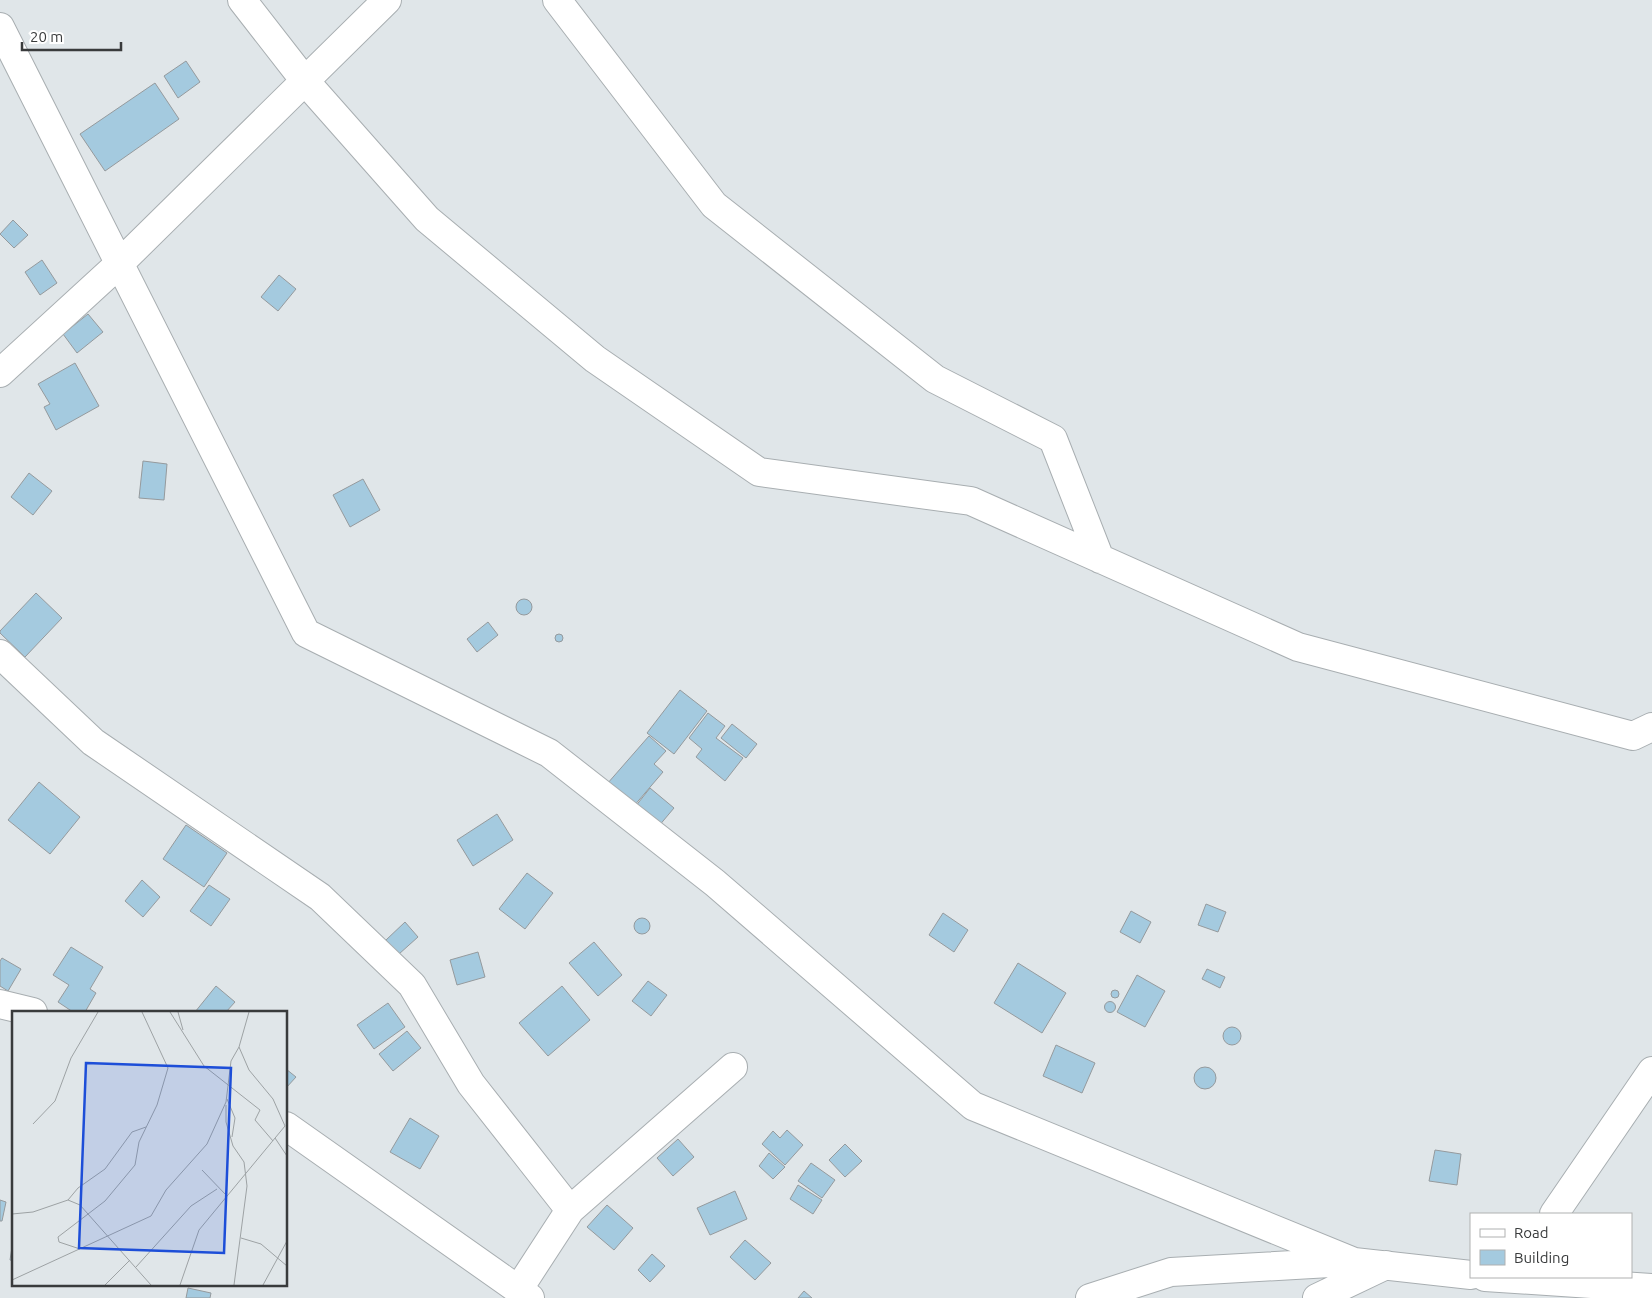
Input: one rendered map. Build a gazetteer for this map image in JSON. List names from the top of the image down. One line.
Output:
{"legend":["Road","Building"],"scale_bar":"20 m"}
